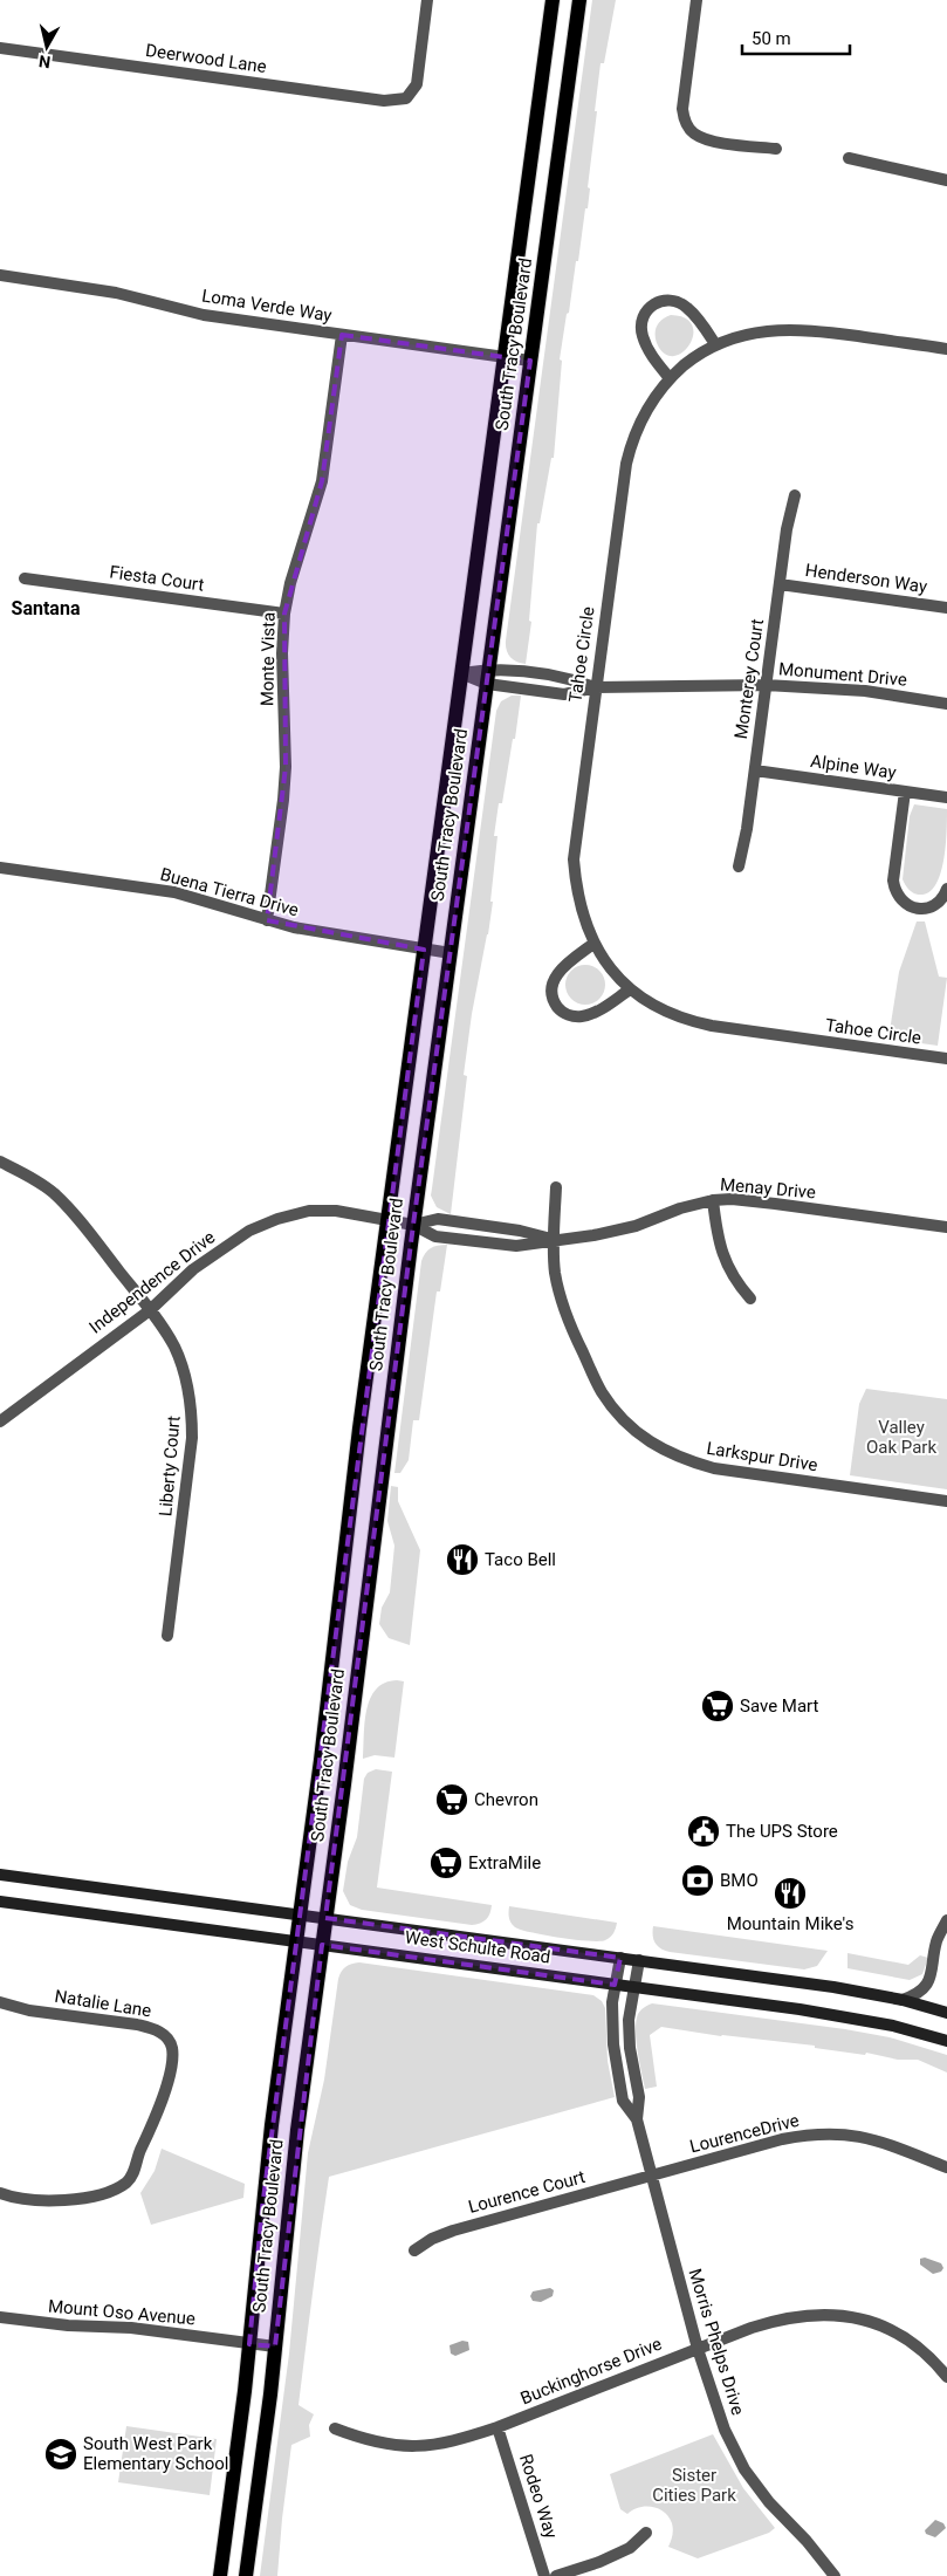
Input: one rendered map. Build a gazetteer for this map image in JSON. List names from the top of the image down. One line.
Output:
{"streets":{"main road":["South Tracy Boulevard","West Schulte Road"],"street":["Deerwood Lane","Loma Verde Way","Fiesta Court","Henderson Way","Tahoe Circle","Monte Vista","Monument Drive","Monterey Court","Alpine Way","Buena Tierra Drive","Menay Drive","Independence Drive","Larkspur Drive","Liberty Court","Natalie Lane","LourenceDrive","Lourence Court","Mount Oso Avenue","Morris Phelps Drive","Buckinghorse Drive","Rodeo Way"]},"crossings":[["Loma Verde Way","South Tracy Boulevard"],["Loma Verde Way","Monte Vista"],["South Tracy Boulevard","Monument Drive"],["South Tracy Boulevard","Buena Tierra Drive"],["South Tracy Boulevard","Menay Drive"],["South Tracy Boulevard","Independence Drive"],["South Tracy Boulevard","West Schulte Road"],["South Tracy Boulevard","Mount Oso Avenue"],["Fiesta Court","Monte Vista"],["Henderson Way","Monterey Court"],["Tahoe Circle","Monument Drive"],["Monte Vista","Buena Tierra Drive"],["Monument Drive","Monterey Court"],["Monterey Court","Alpine Way"],["Menay Drive","Independence Drive"],["Menay Drive","Larkspur Drive"],["Independence Drive","Liberty Court"],["West Schulte Road","Morris Phelps Drive"],["LourenceDrive","Lourence Court"],["LourenceDrive","Morris Phelps Drive"],["Lourence Court","Morris Phelps Drive"],["Morris Phelps Drive","Buckinghorse Drive"],["Buckinghorse Drive","Rodeo Way"]],"districts":["Santana"],"parks":["Valley Oak Park","Sister Cities Park"],"places":{"restaurant":["Taco Bell","Mountain Mike's"],"supermarket":["Save Mart","Chevron","ExtraMile"],"public building":["The UPS Store"],"bank":["BMO"],"school or university":["South West Park Elementary School"]},"scale_bar":"50 m","north":"bottom"}
